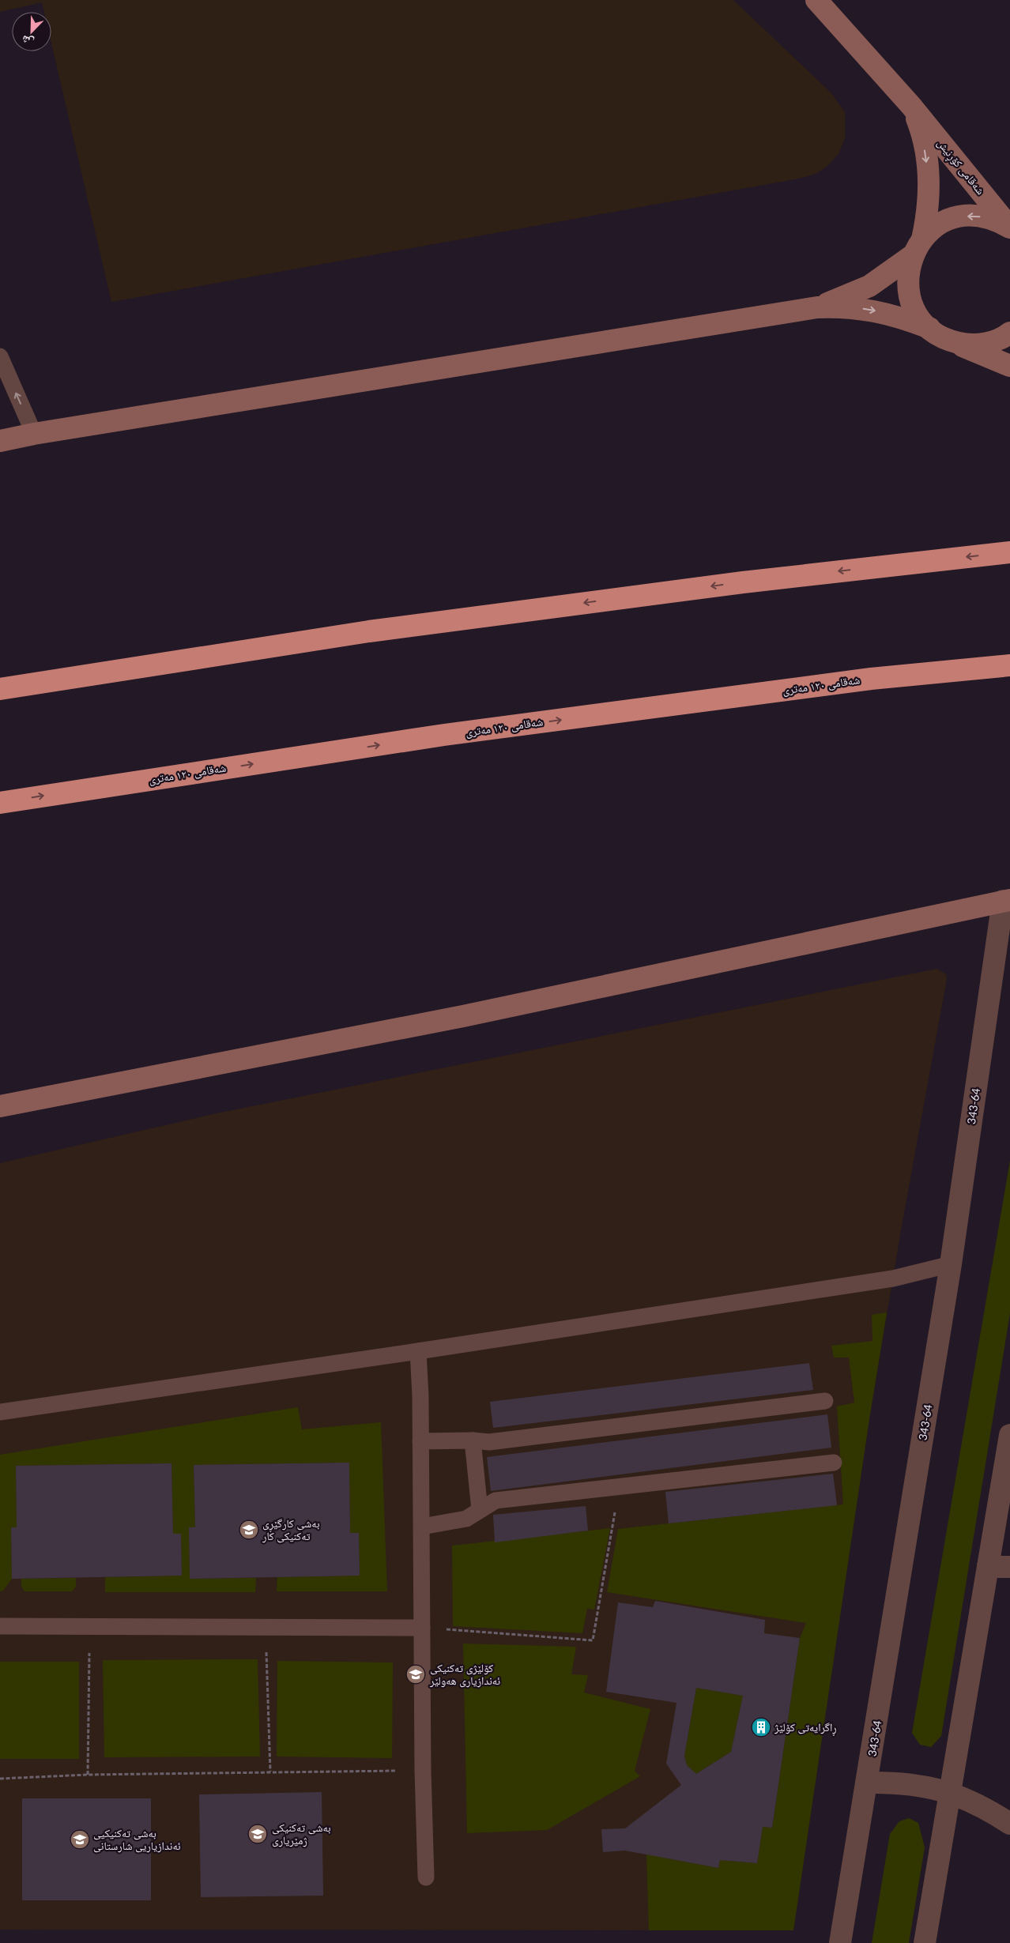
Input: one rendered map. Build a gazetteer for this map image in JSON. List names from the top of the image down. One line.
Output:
{"streets":{"highway":["شەقامی ١٢٠ مەتری"],"street":["شەقامی کۆڕنیش","343-64"]},"places":{"school or university":["بەشی کارگێڕی تەکنیکی کار","کۆلێژی تەکنیکی ئەندازیاری هەولێر","بەشی تەکنیکی ژمێریاری","بەشی تەکنیکیی ئەندازیاریی شارستانی"],"building":["ڕاگرایەتی کۆلێژ"]},"north":"bottom left"}
